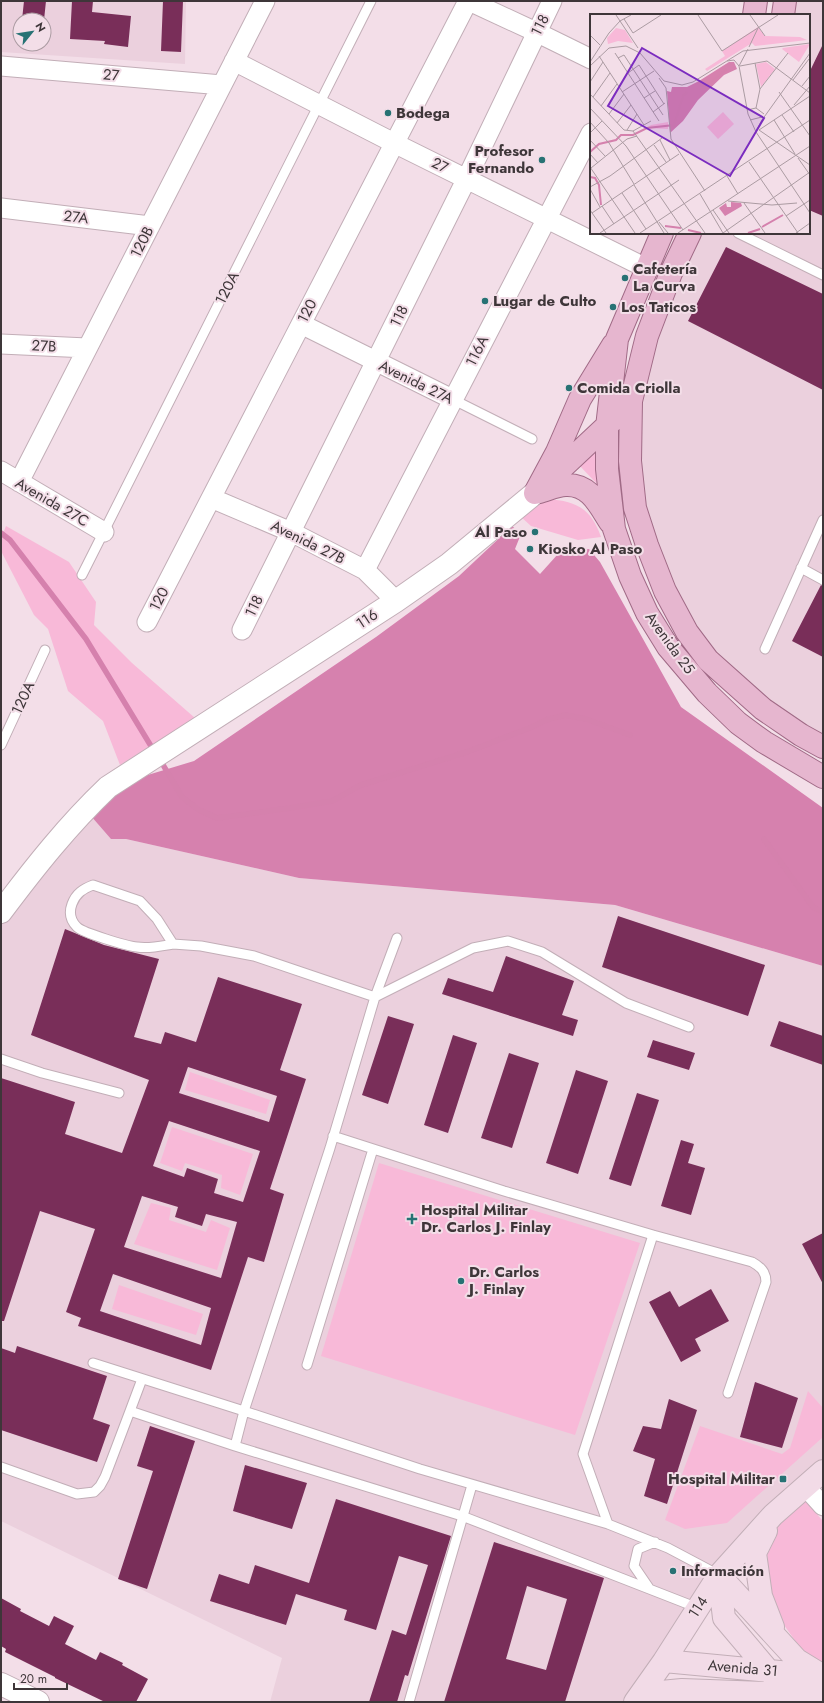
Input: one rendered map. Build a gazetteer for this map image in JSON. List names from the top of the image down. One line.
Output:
{"streets":{"main road":["Avenida 25","114","Avenida 31"],"street":["118","27","27A","120B","120","27B","116A","Avenida 27A","Avenida 27C","Avenida 27B","116"],"lane":["120A"]},"crossings":[["118","27"],["118","Avenida 27A"],["118","Avenida 27B"],["27","120B"],["27","120A"],["27","120"],["27","116A"],["27A","120B"],["120B","27B"],["120B","Avenida 27C"],["120A","Avenida 27C"],["120","Avenida 27A"],["120","Avenida 27B"],["116A","Avenida 27A"],["116A","Avenida 27B"],["Avenida 27B","116"],["114","Avenida 31"]],"places":{"other":["Bodega","Profesor Fernando","Cafetería La Curva","Lugar de Culto","Los Taticos","Comida Criolla","Al Paso","Kiosko Al Paso","Dr. Carlos J. Finlay","Información"],"health":["Hospital Militar Dr. Carlos J. Finlay"],"transit":["Hospital Militar"]},"scale_bar":"20 m","north":"top right"}
